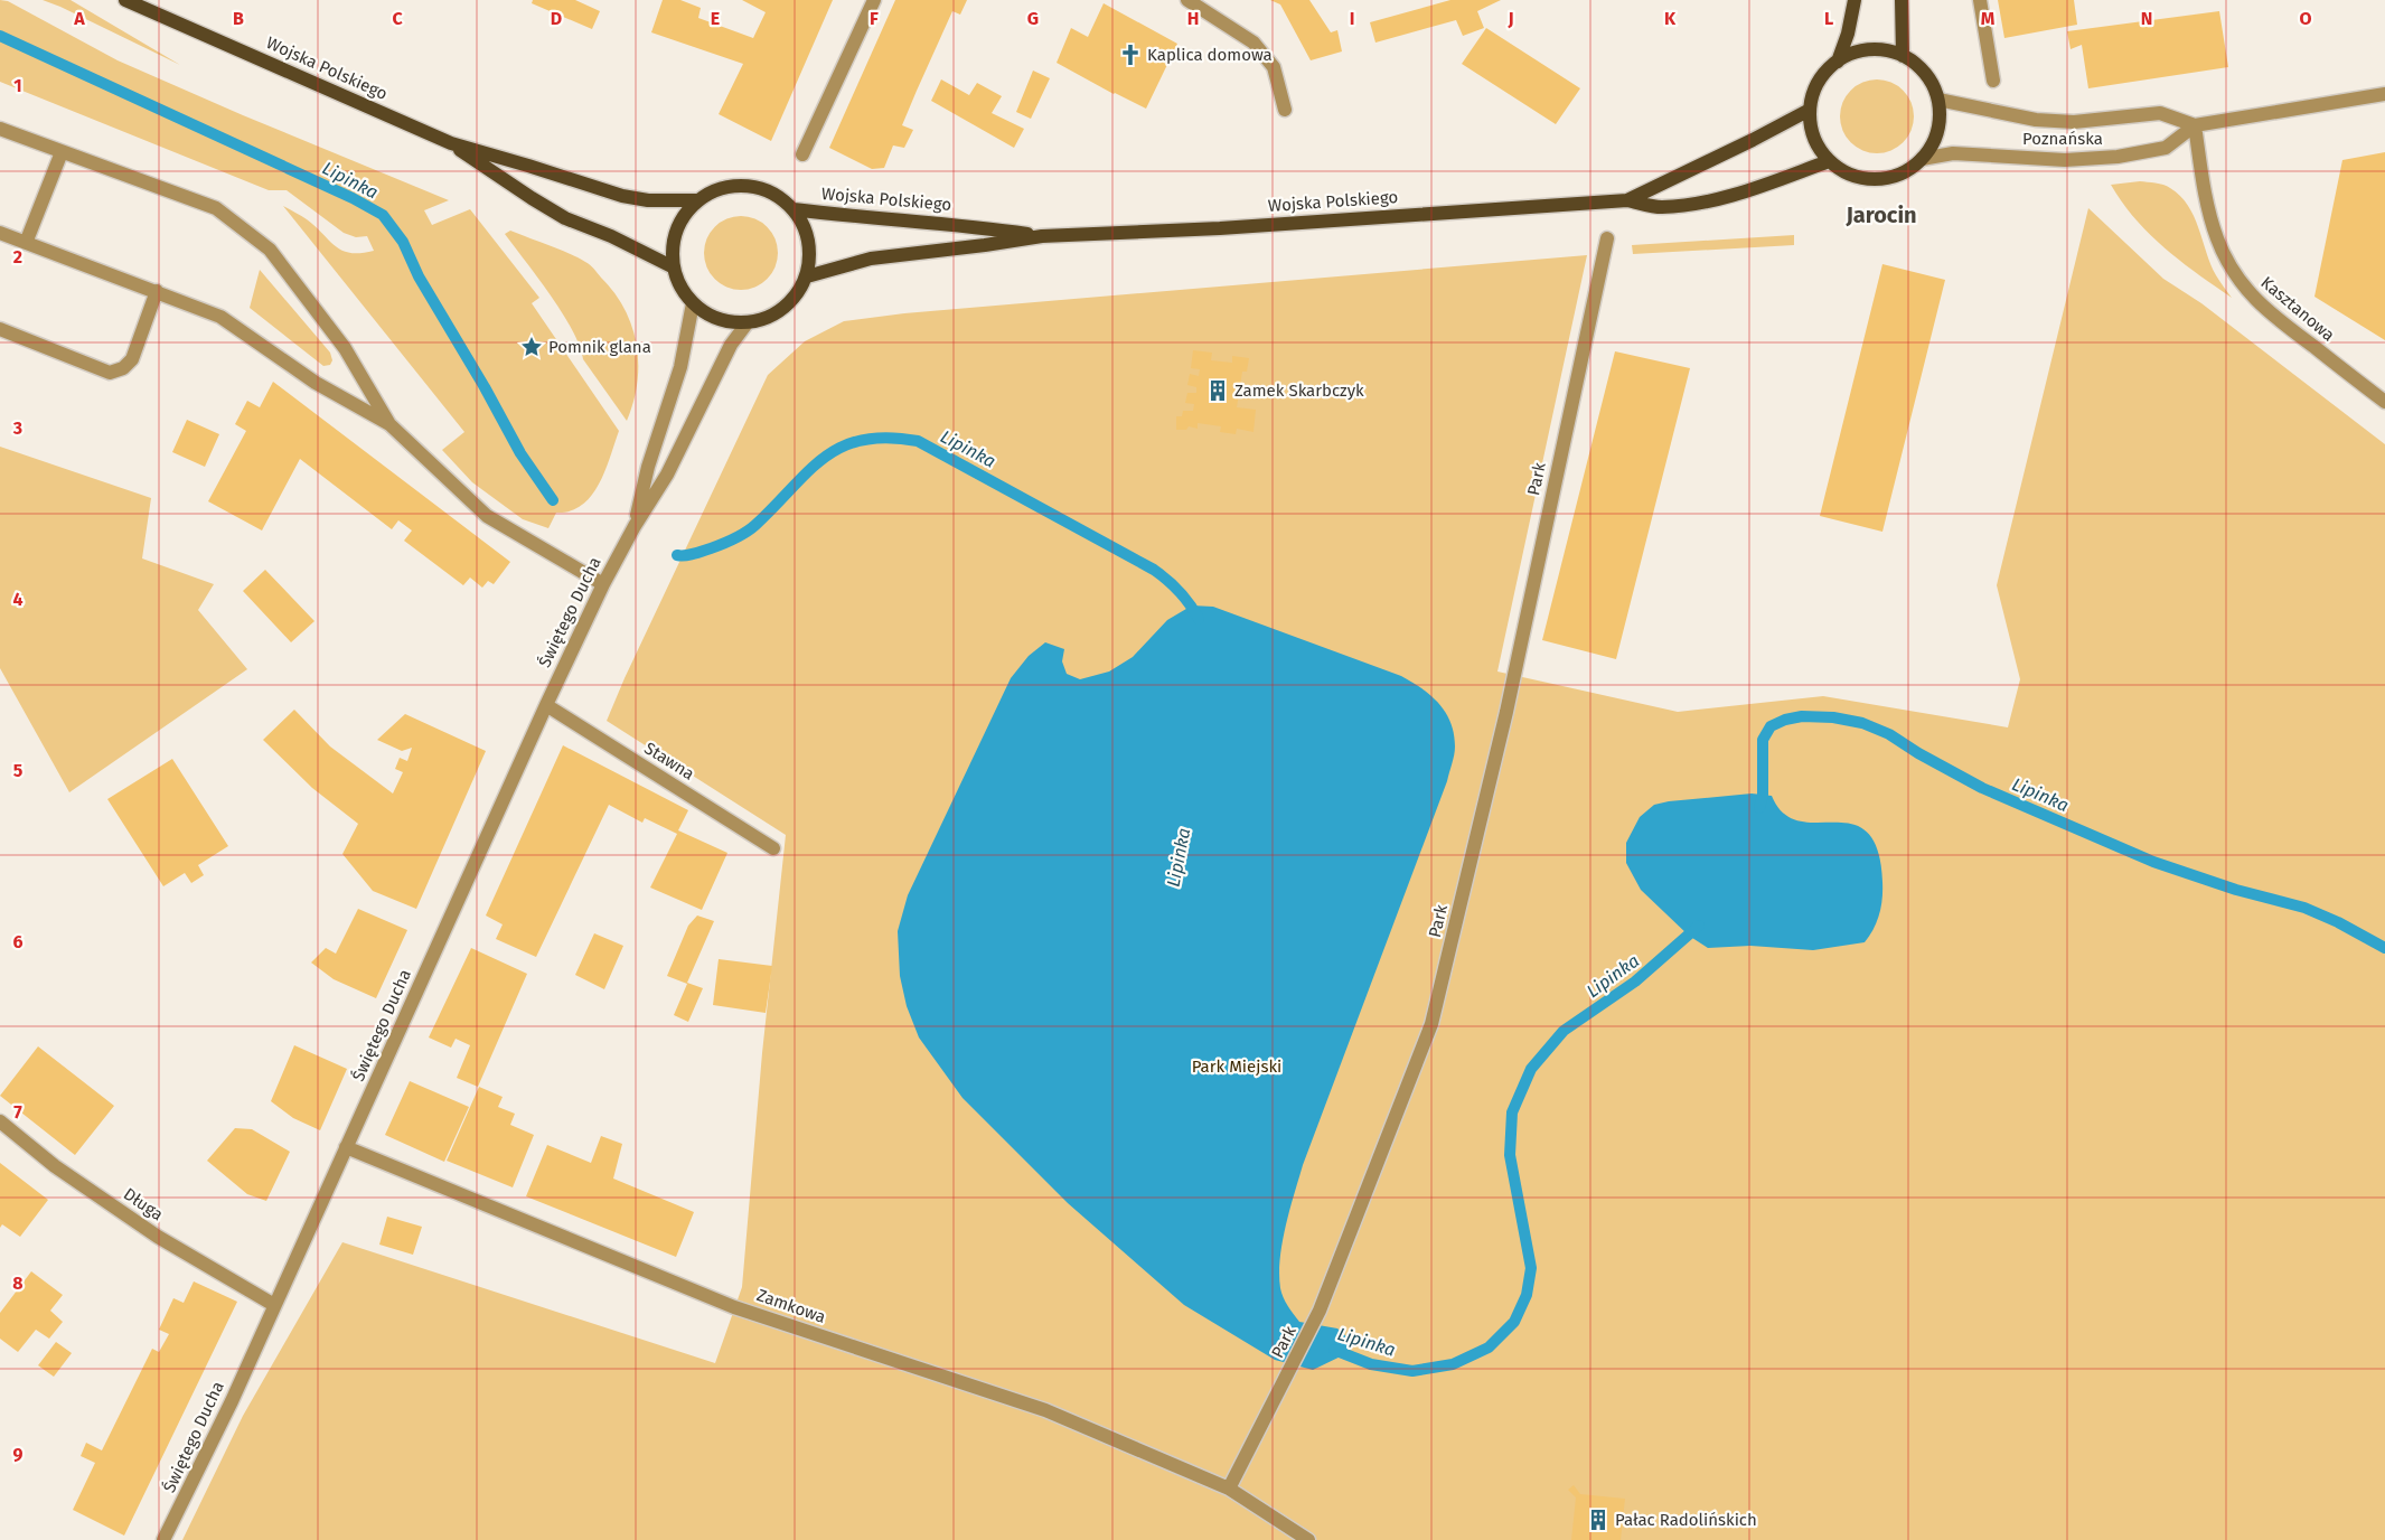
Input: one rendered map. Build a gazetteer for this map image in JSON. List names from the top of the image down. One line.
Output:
{"streets":{"main road":["Wojska Polskiego"],"street":["Poznańska","Kasztanowa","Park","Świętego Ducha","Stawna","Długa","Zamkowa"]},"crossings":[["Wojska Polskiego","Poznańska"],["Wojska Polskiego","Świętego Ducha"],["Poznańska","Kasztanowa"],["Park","Zamkowa"],["Świętego Ducha","Stawna"],["Świętego Ducha","Długa"],["Świętego Ducha","Zamkowa"]],"districts":["Jarocin"],"water":["Lipinka"],"parks":["Park Miejski"],"places":{"church":["Kaplica domowa"],"place":["Pomnik glana"],"building":["Zamek Skarbczyk","Pałac Radolińskich"]},"grid":{"columns":["A","B","C","D","E","F","G","H","I","J","K","L","M","N","O"],"rows":["1","2","3","4","5","6","7","8","9"]}}
